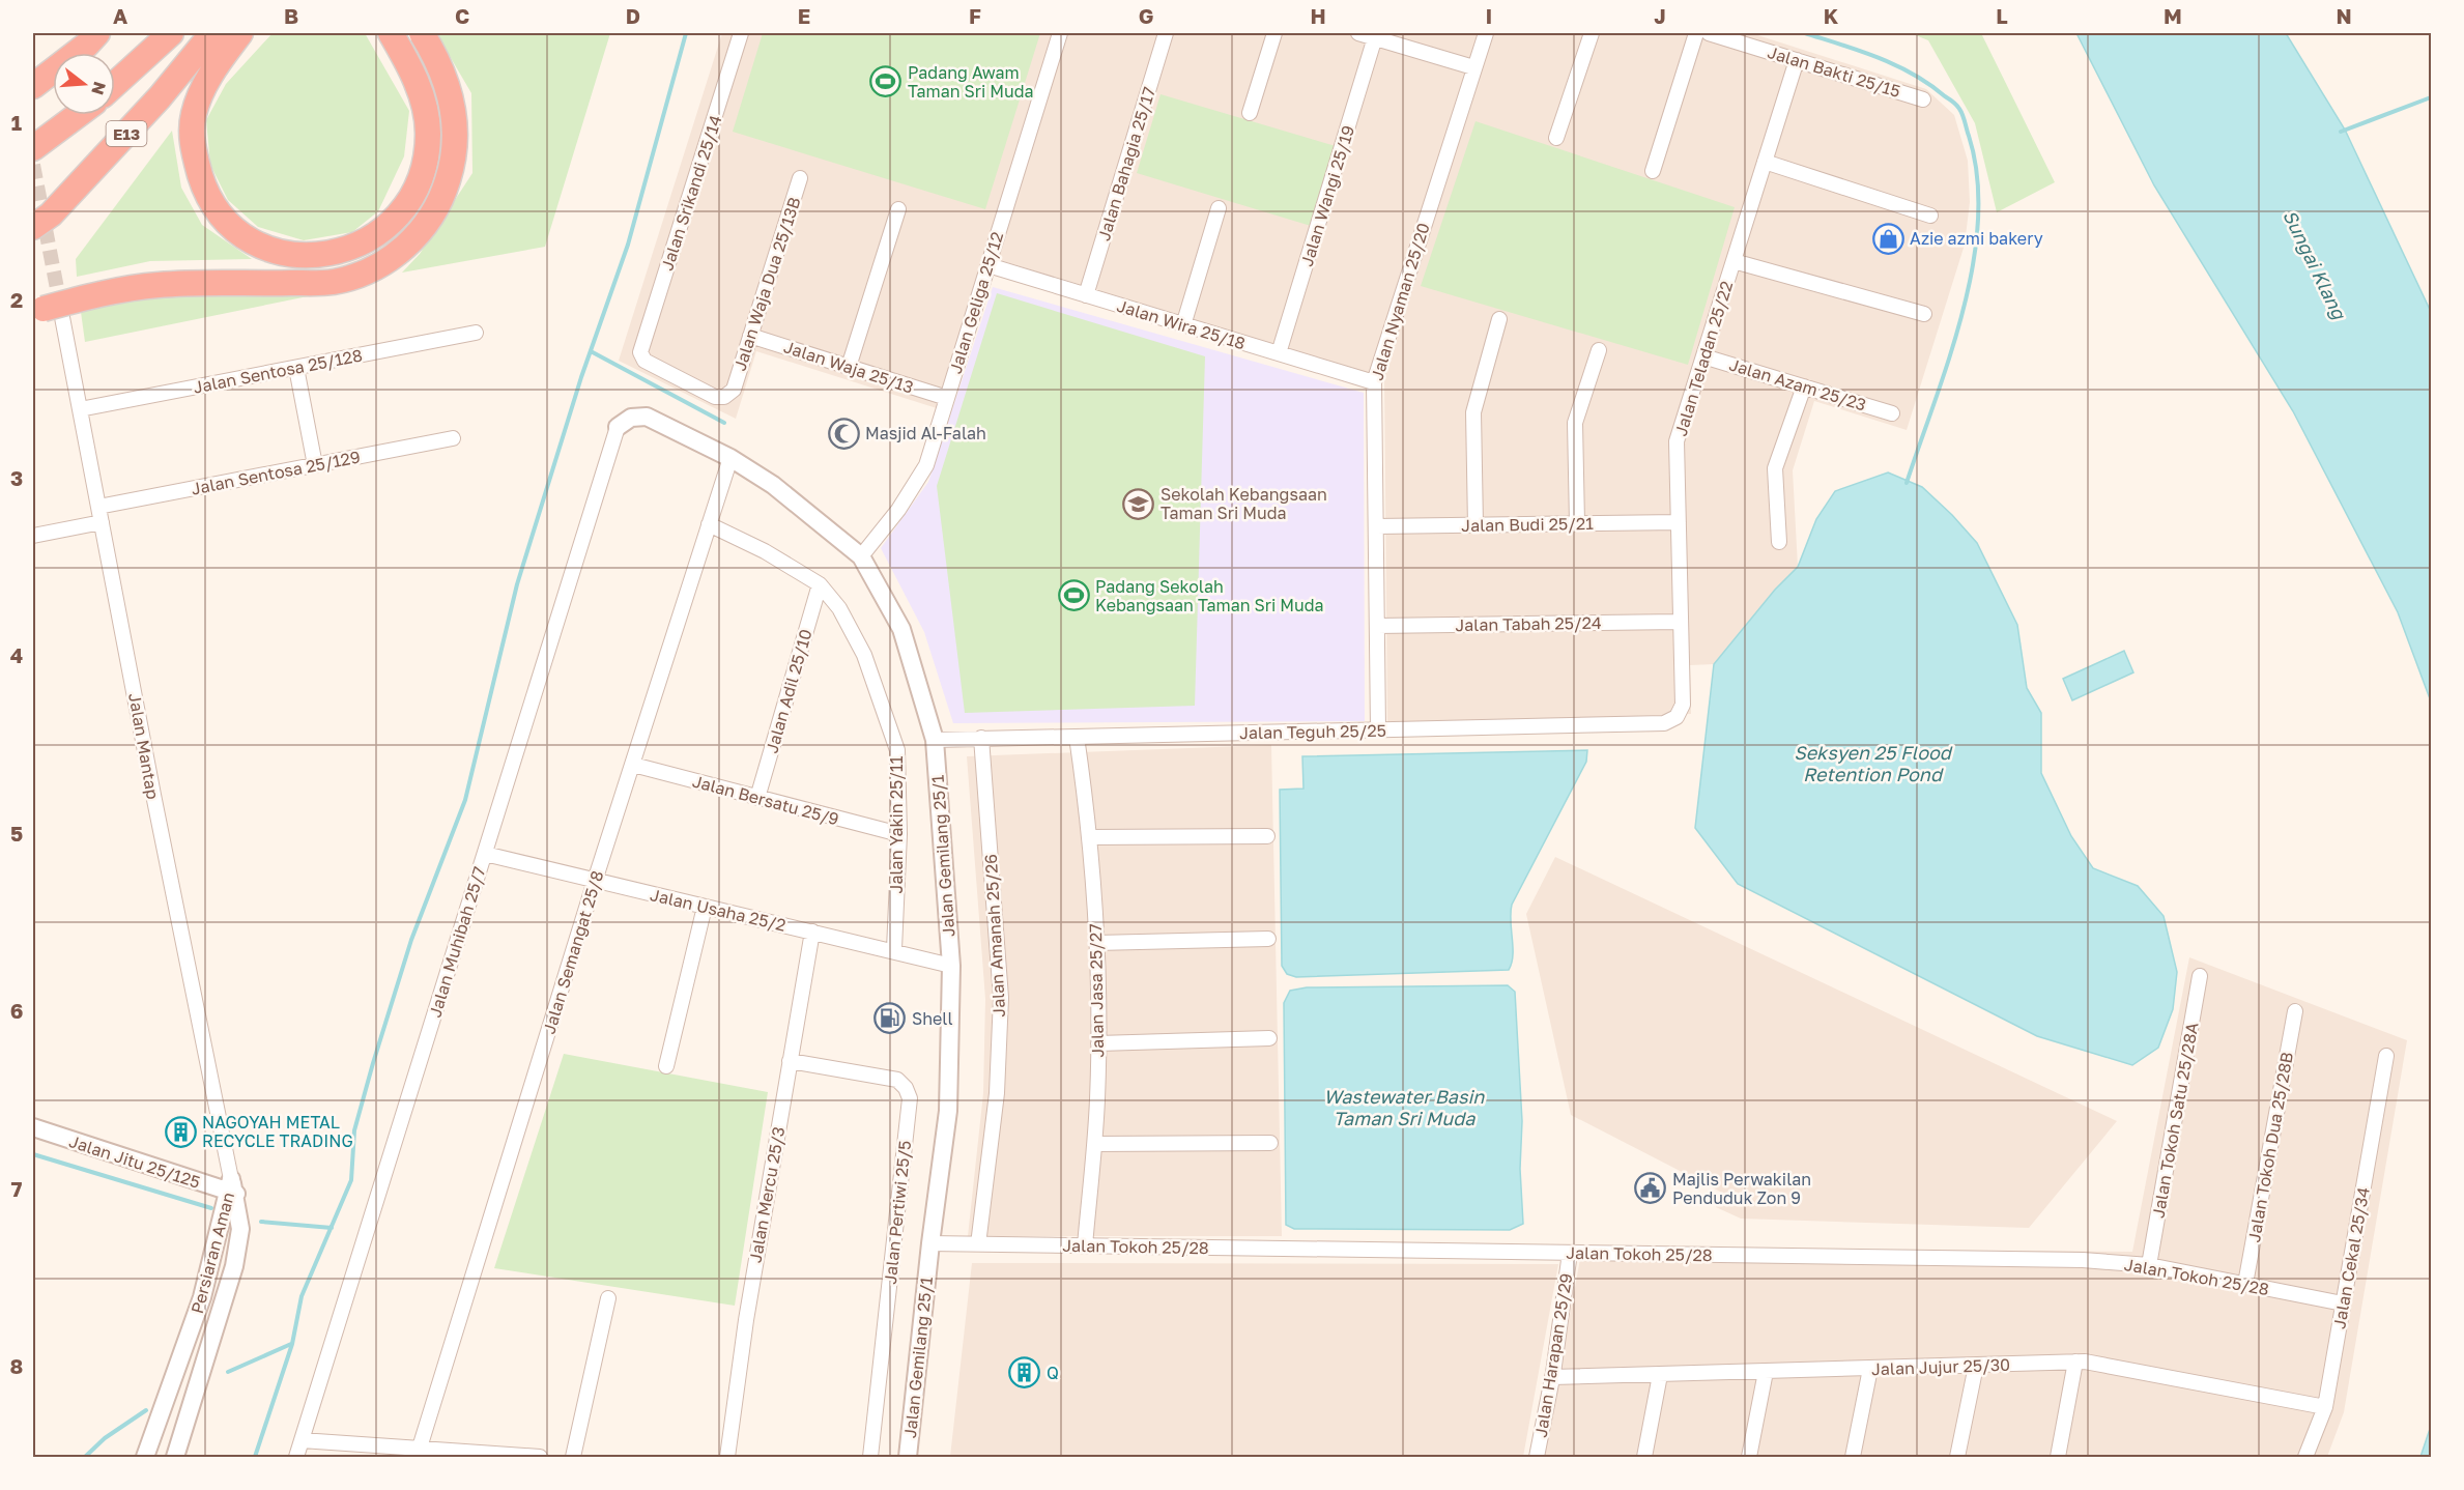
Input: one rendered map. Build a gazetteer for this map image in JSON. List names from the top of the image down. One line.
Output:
{"streets":{"highway":["E13"],"street":["Jalan Bakti 25/15","Jalan Bahagia 25/17","Jalan Srikandi 25/14","Jalan Wangi 25/19","Jalan Waja Dua 25/13B","Jalan Nyaman 25/20","Jalan Geliga 25/12","Jalan Wira 25/18","Jalan Teladan 25/22","Jalan Waja 25/13","Jalan Sentosa 25/128","Jalan Azam 25/23","Jalan Sentosa 25/129","Jalan Budi 25/21","Jalan Tabah 25/24","Jalan Adil 25/10","Jalan Teguh 25/25","Jalan Mantap","Jalan Bersatu 25/9","Jalan Yakin 25/11","Jalan Gemilang 25/1","Jalan Usaha 25/2","Jalan Amanah 25/26","Jalan Muhibah 25/7","Jalan Semangat 25/8","Jalan Jasa 25/27","Jalan Tokoh Satu 25/28A","Jalan Tokoh Dua 25/28B","Jalan Jitu 25/125","Jalan Mercu 25/3","Jalan Pertiwi 25/5","Jalan Tokoh 25/28","Persiaran Aman","Jalan Cekal 25/34","Jalan Harapan 25/29","Jalan Jujur 25/30"]},"crossings":[["Jalan Bakti 25/15","Jalan Teladan 25/22"],["Jalan Bahagia 25/17","Jalan Wira 25/18"],["Jalan Srikandi 25/14","Jalan Waja Dua 25/13B"],["Jalan Wangi 25/19","Jalan Wira 25/18"],["Jalan Waja Dua 25/13B","Jalan Waja 25/13"],["Jalan Nyaman 25/20","Jalan Wira 25/18"],["Jalan Nyaman 25/20","Jalan Budi 25/21"],["Jalan Nyaman 25/20","Jalan Tabah 25/24"],["Jalan Nyaman 25/20","Jalan Teguh 25/25"],["Jalan Geliga 25/12","Jalan Wira 25/18"],["Jalan Geliga 25/12","Jalan Waja 25/13"],["Jalan Geliga 25/12","Jalan Gemilang 25/1"],["Jalan Teladan 25/22","Jalan Azam 25/23"],["Jalan Teladan 25/22","Jalan Budi 25/21"],["Jalan Teladan 25/22","Jalan Tabah 25/24"],["Jalan Teladan 25/22","Jalan Teguh 25/25"],["Jalan Sentosa 25/128","Jalan Mantap"],["Jalan Sentosa 25/129","Jalan Mantap"],["Jalan Adil 25/10","Jalan Bersatu 25/9"],["Jalan Adil 25/10","Jalan Yakin 25/11"],["Jalan Teguh 25/25","Jalan Gemilang 25/1"],["Jalan Teguh 25/25","Jalan Amanah 25/26"],["Jalan Teguh 25/25","Jalan Jasa 25/27"],["Jalan Mantap","Jalan Jitu 25/125"],["Jalan Mantap","Persiaran Aman"],["Jalan Bersatu 25/9","Jalan Yakin 25/11"],["Jalan Bersatu 25/9","Jalan Semangat 25/8"],["Jalan Yakin 25/11","Jalan Usaha 25/2"],["Jalan Yakin 25/11","Jalan Semangat 25/8"],["Jalan Gemilang 25/1","Jalan Usaha 25/2"],["Jalan Gemilang 25/1","Jalan Muhibah 25/7"],["Jalan Gemilang 25/1","Jalan Semangat 25/8"],["Jalan Gemilang 25/1","Jalan Tokoh 25/28"],["Jalan Usaha 25/2","Jalan Muhibah 25/7"],["Jalan Usaha 25/2","Jalan Semangat 25/8"],["Jalan Usaha 25/2","Jalan Mercu 25/3"],["Jalan Amanah 25/26","Jalan Tokoh 25/28"],["Jalan Jasa 25/27","Jalan Tokoh 25/28"],["Jalan Tokoh Satu 25/28A","Jalan Tokoh 25/28"],["Jalan Tokoh Dua 25/28B","Jalan Tokoh 25/28"],["Jalan Jitu 25/125","Persiaran Aman"],["Jalan Mercu 25/3","Jalan Pertiwi 25/5"],["Jalan Tokoh 25/28","Jalan Cekal 25/34"],["Jalan Tokoh 25/28","Jalan Harapan 25/29"],["Jalan Cekal 25/34","Jalan Jujur 25/30"],["Jalan Harapan 25/29","Jalan Jujur 25/30"]],"water":["Sungai Klang","Seksyen 25 Flood Retention Pond","Wastewater Basin Taman Sri Muda"],"places":{"sports":["Padang Awam Taman Sri Muda","Padang Sekolah Kebangsaan Taman Sri Muda"],"shop":["Azie azmi bakery"],"mosque":["Masjid Al-Falah"],"school or university":["Sekolah Kebangsaan Taman Sri Muda"],"fuel station":["Shell"],"building":["NAGOYAH METAL RECYCLE TRADING","Q"],"public building":["Majlis Perwakilan Penduduk Zon 9"]},"north":"right","grid":{"columns":["A","B","C","D","E","F","G","H","I","J","K","L","M","N"],"rows":["1","2","3","4","5","6","7","8"]}}
